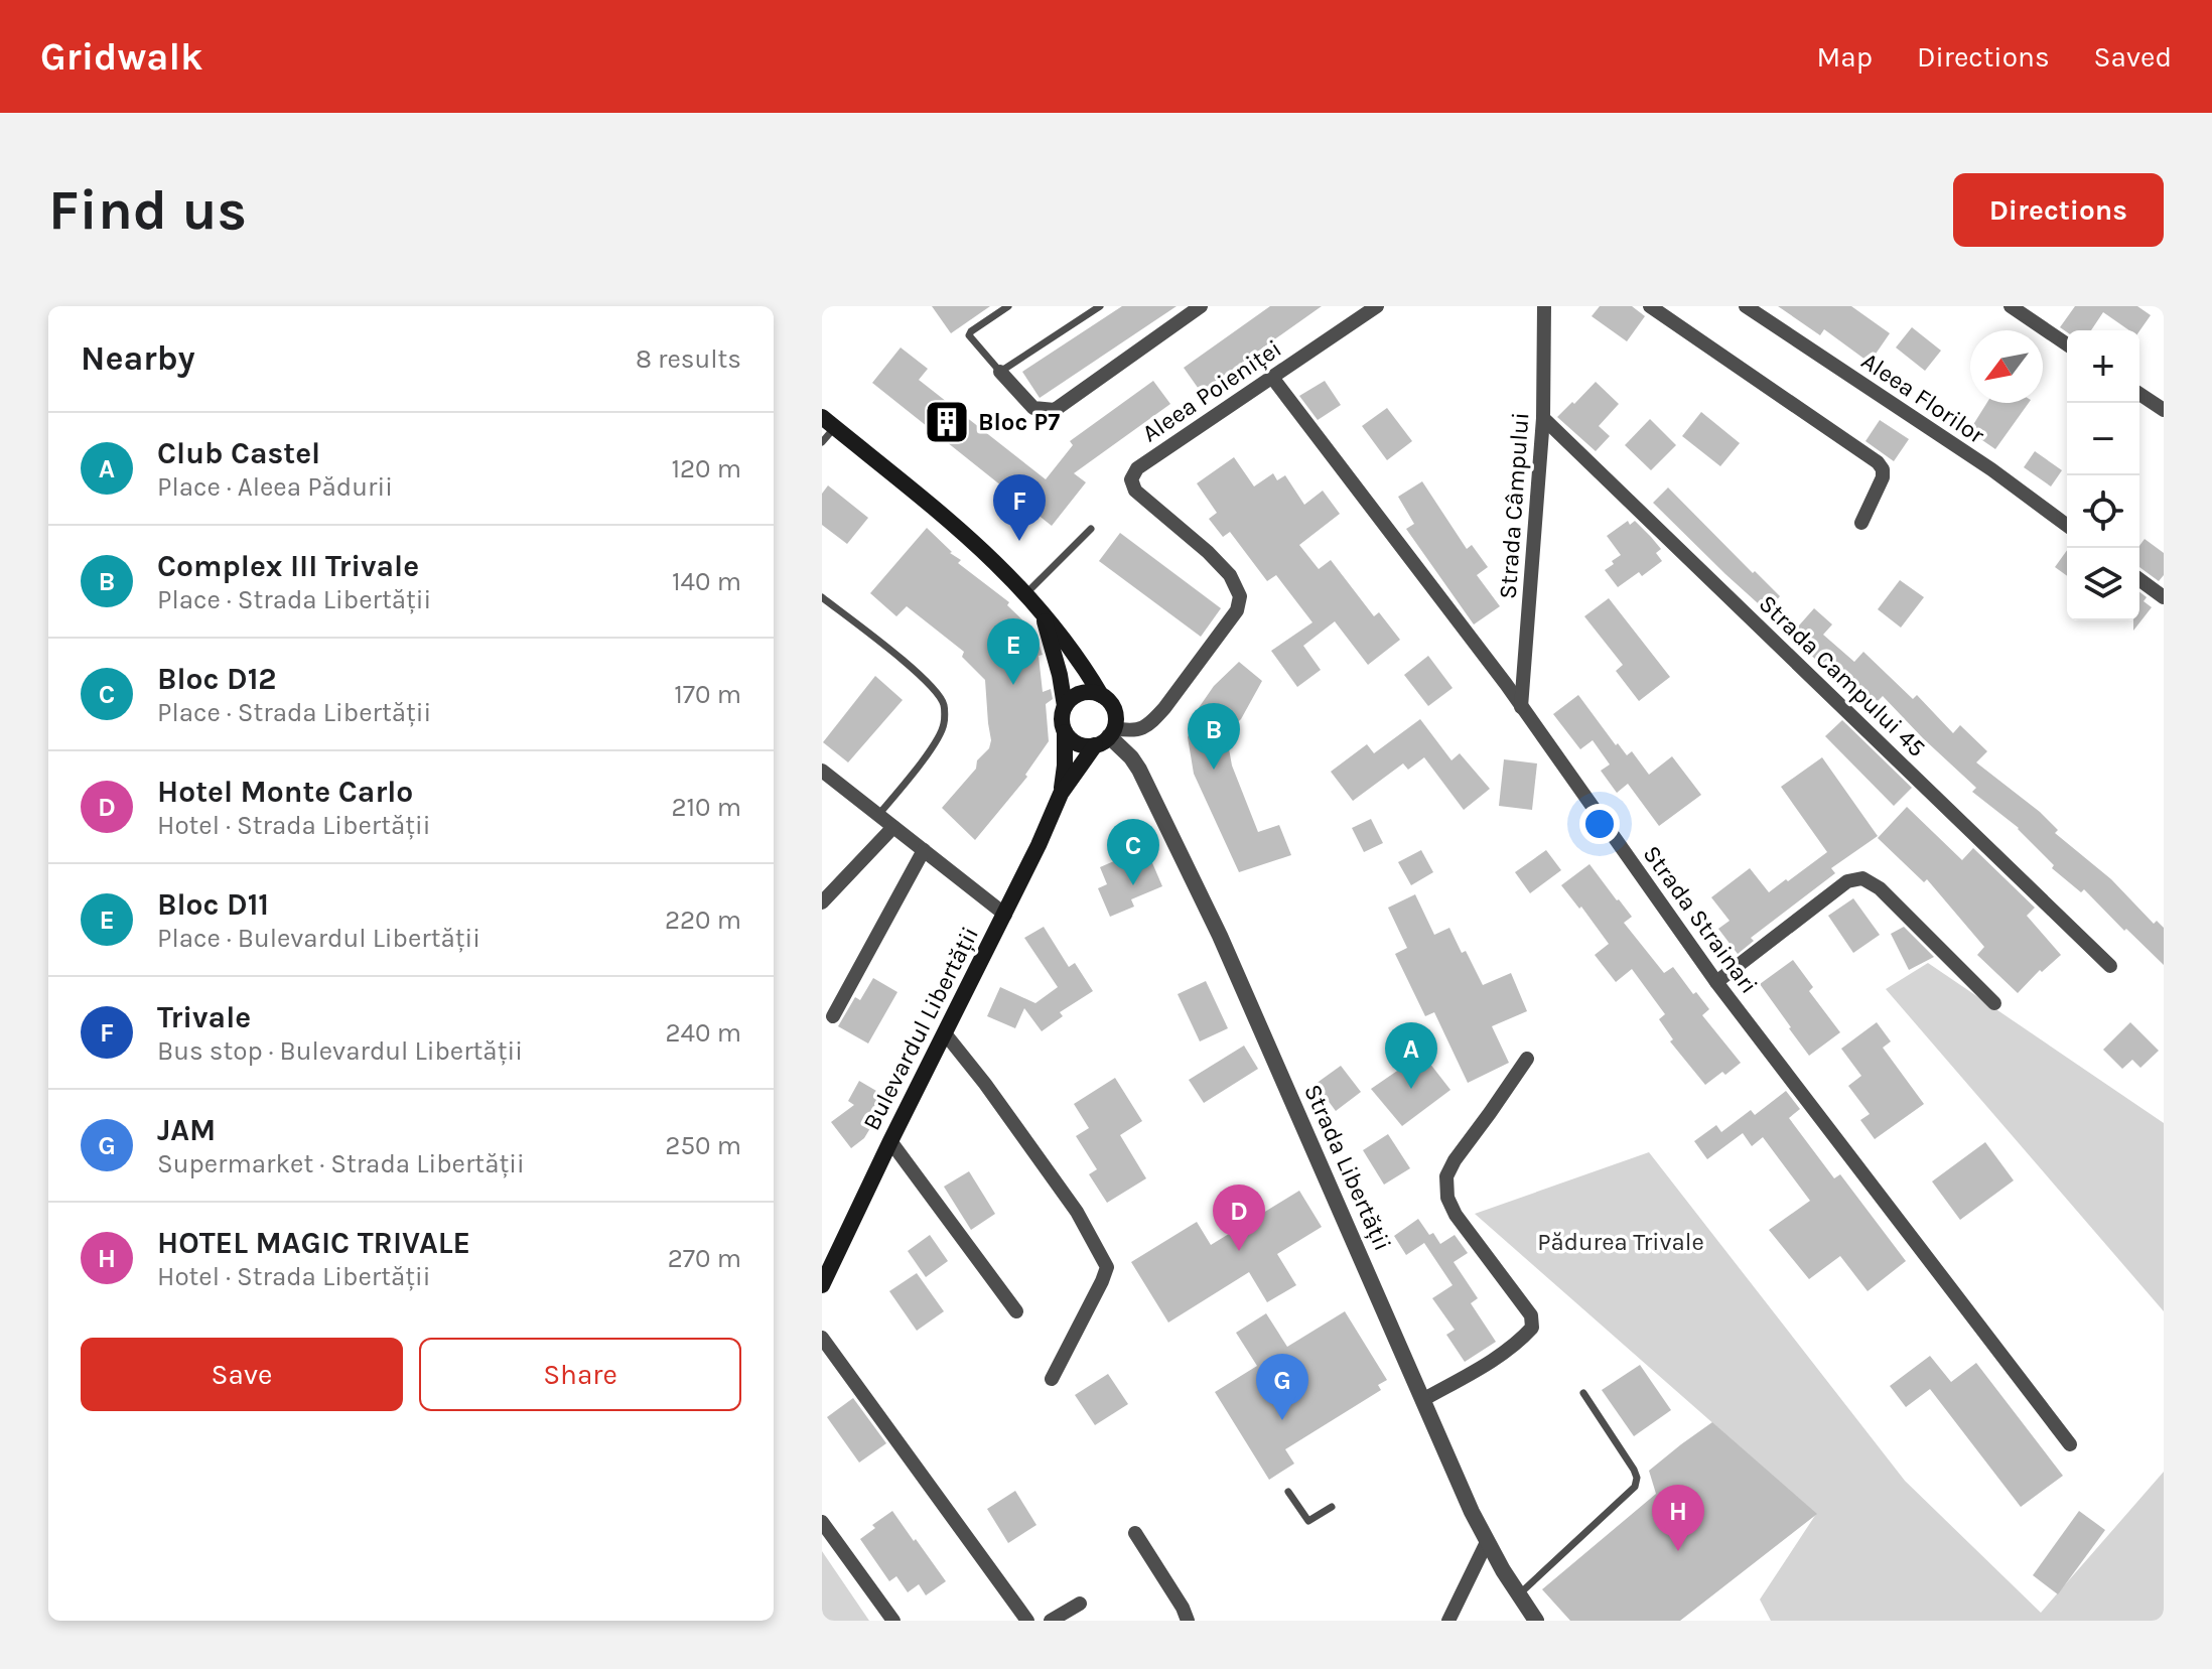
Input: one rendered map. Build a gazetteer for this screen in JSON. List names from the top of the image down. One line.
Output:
{"streets":{"main road":["Bulevardul Libertății"],"street":["Aleea Poieniței","Aleea Florilor","Strada Câmpului","Strada Campului 45","Strada Strainari","Strada Libertății"]},"crossings":[["Aleea Poieniței","Strada Strainari"],["Aleea Poieniței","Bulevardul Libertății"],["Aleea Poieniței","Strada Libertății"],["Strada Câmpului","Strada Campului 45"],["Strada Câmpului","Strada Strainari"],["Bulevardul Libertății","Strada Libertății"]],"parks":["Pădurea Trivale"],"places":{"building":["Bloc P7"]},"north":"bottom left","page":{"header":"Gridwalk","nav":["Map","Directions","Saved"],"buttons":["Directions",["Save","Share"]],"title":"Find us","heading":["Nearby","8 results"],"map_buttons":["+","−"],"list":[{"mark":"A","name":"Club Castel","note":"Place · Aleea Pădurii","value":"120 m"},{"mark":"B","name":"Complex III Trivale","note":"Place · Strada Libertății","value":"140 m"},{"mark":"C","name":"Bloc D12","note":"Place · Strada Libertății","value":"170 m"},{"mark":"D","name":"Hotel Monte Carlo","note":"Hotel · Strada Libertății","value":"210 m"},{"mark":"E","name":"Bloc D11","note":"Place · Bulevardul Libertății","value":"220 m"},{"mark":"F","name":"Trivale","note":"Bus stop · Bulevardul Libertății","value":"240 m"},{"mark":"G","name":"JAM","note":"Supermarket · Strada Libertății","value":"250 m"},{"mark":"H","name":"HOTEL MAGIC TRIVALE","note":"Hotel · Strada Libertății","value":"270 m"}],"pins":["F","E","B","C","A","D","G","H"]}}
